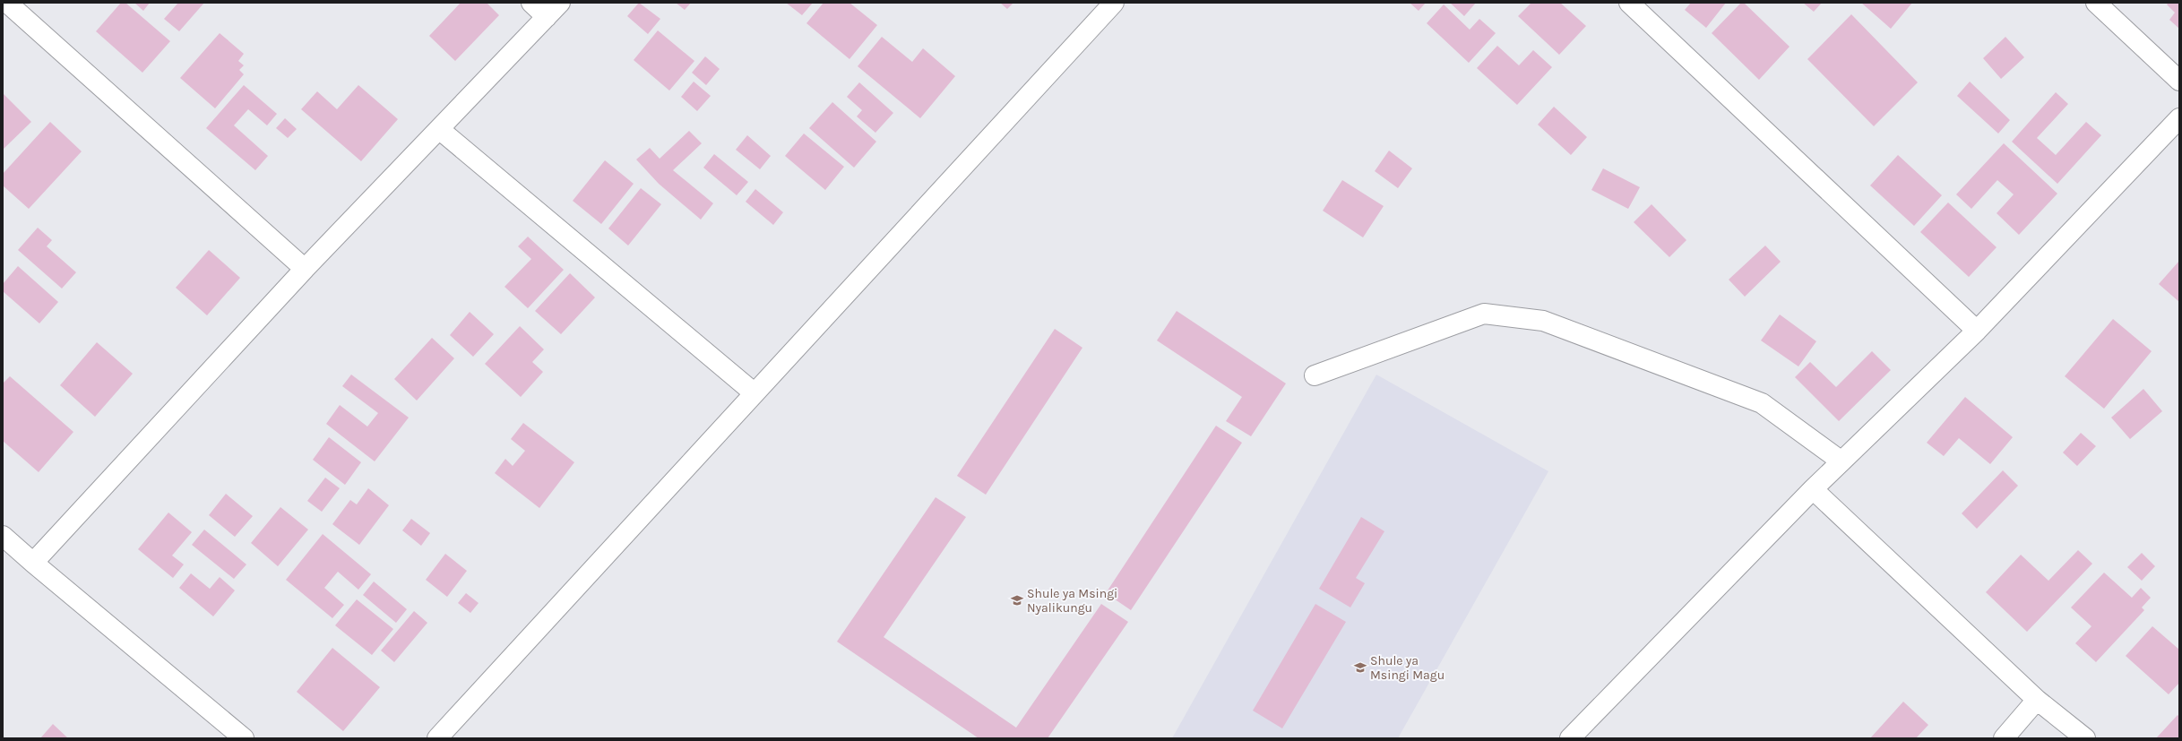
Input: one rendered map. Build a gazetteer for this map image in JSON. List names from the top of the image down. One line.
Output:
{"places":{"school or university":["Shule ya Msingi Nyalikungu","Shule ya Msingi Magu"]}}
